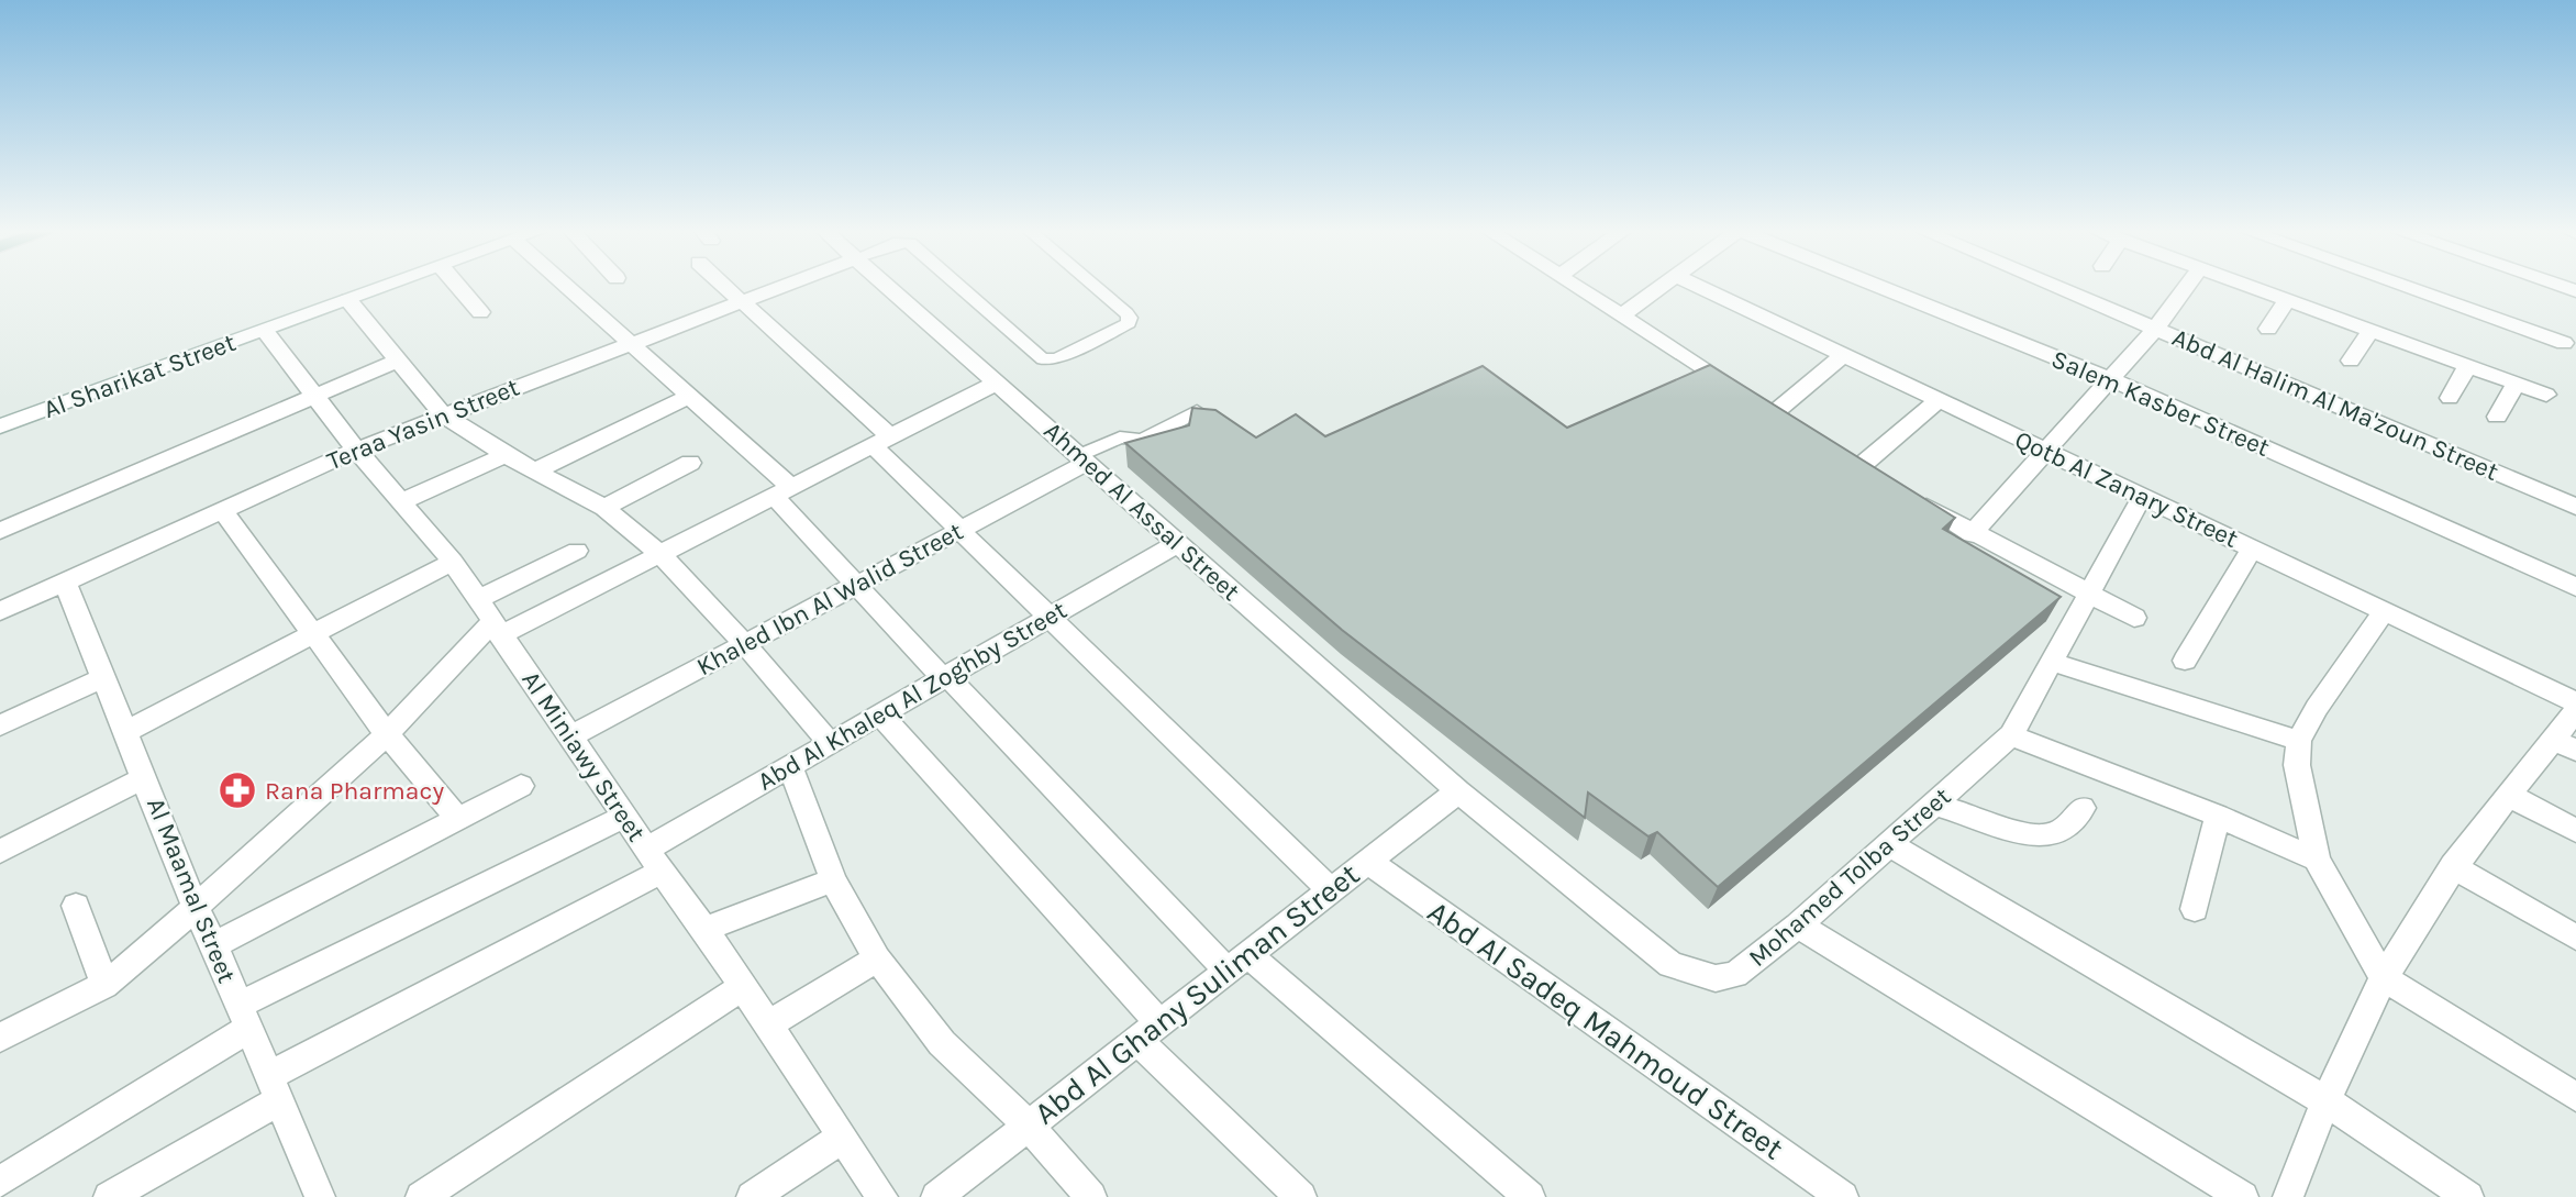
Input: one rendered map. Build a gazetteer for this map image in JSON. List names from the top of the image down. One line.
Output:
{"streets":{"street":["Al Sharikat Street","Salem Kasber Street","Abd Al Halim Al Ma'zoun Street","Teraa Yasin Street","Qotb Al Zanary Street","Ahmed Al Assal Street","Khaled Ibn Al Walid Street","Abd Al Khaleq Al Zoghby Street","Al Miniawy Street","Mohamed Tolba Street","Al Maamal Street","Abd Al Ghany Suliman Street","Abd Al Sadeq Mahmoud Street"]},"crossings":[["Al Sharikat Street","Al Miniawy Street"],["Teraa Yasin Street","Al Miniawy Street"],["Teraa Yasin Street","Al Maamal Street"],["Qotb Al Zanary Street","Mohamed Tolba Street"],["Ahmed Al Assal Street","Khaled Ibn Al Walid Street"],["Ahmed Al Assal Street","Abd Al Khaleq Al Zoghby Street"],["Ahmed Al Assal Street","Mohamed Tolba Street"],["Ahmed Al Assal Street","Abd Al Ghany Suliman Street"],["Khaled Ibn Al Walid Street","Al Miniawy Street"],["Abd Al Khaleq Al Zoghby Street","Al Miniawy Street"],["Abd Al Khaleq Al Zoghby Street","Al Maamal Street"],["Mohamed Tolba Street","Abd Al Ghany Suliman Street"],["Abd Al Ghany Suliman Street","Abd Al Sadeq Mahmoud Street"]],"places":{"pharmacy":["Rana Pharmacy"]}}
